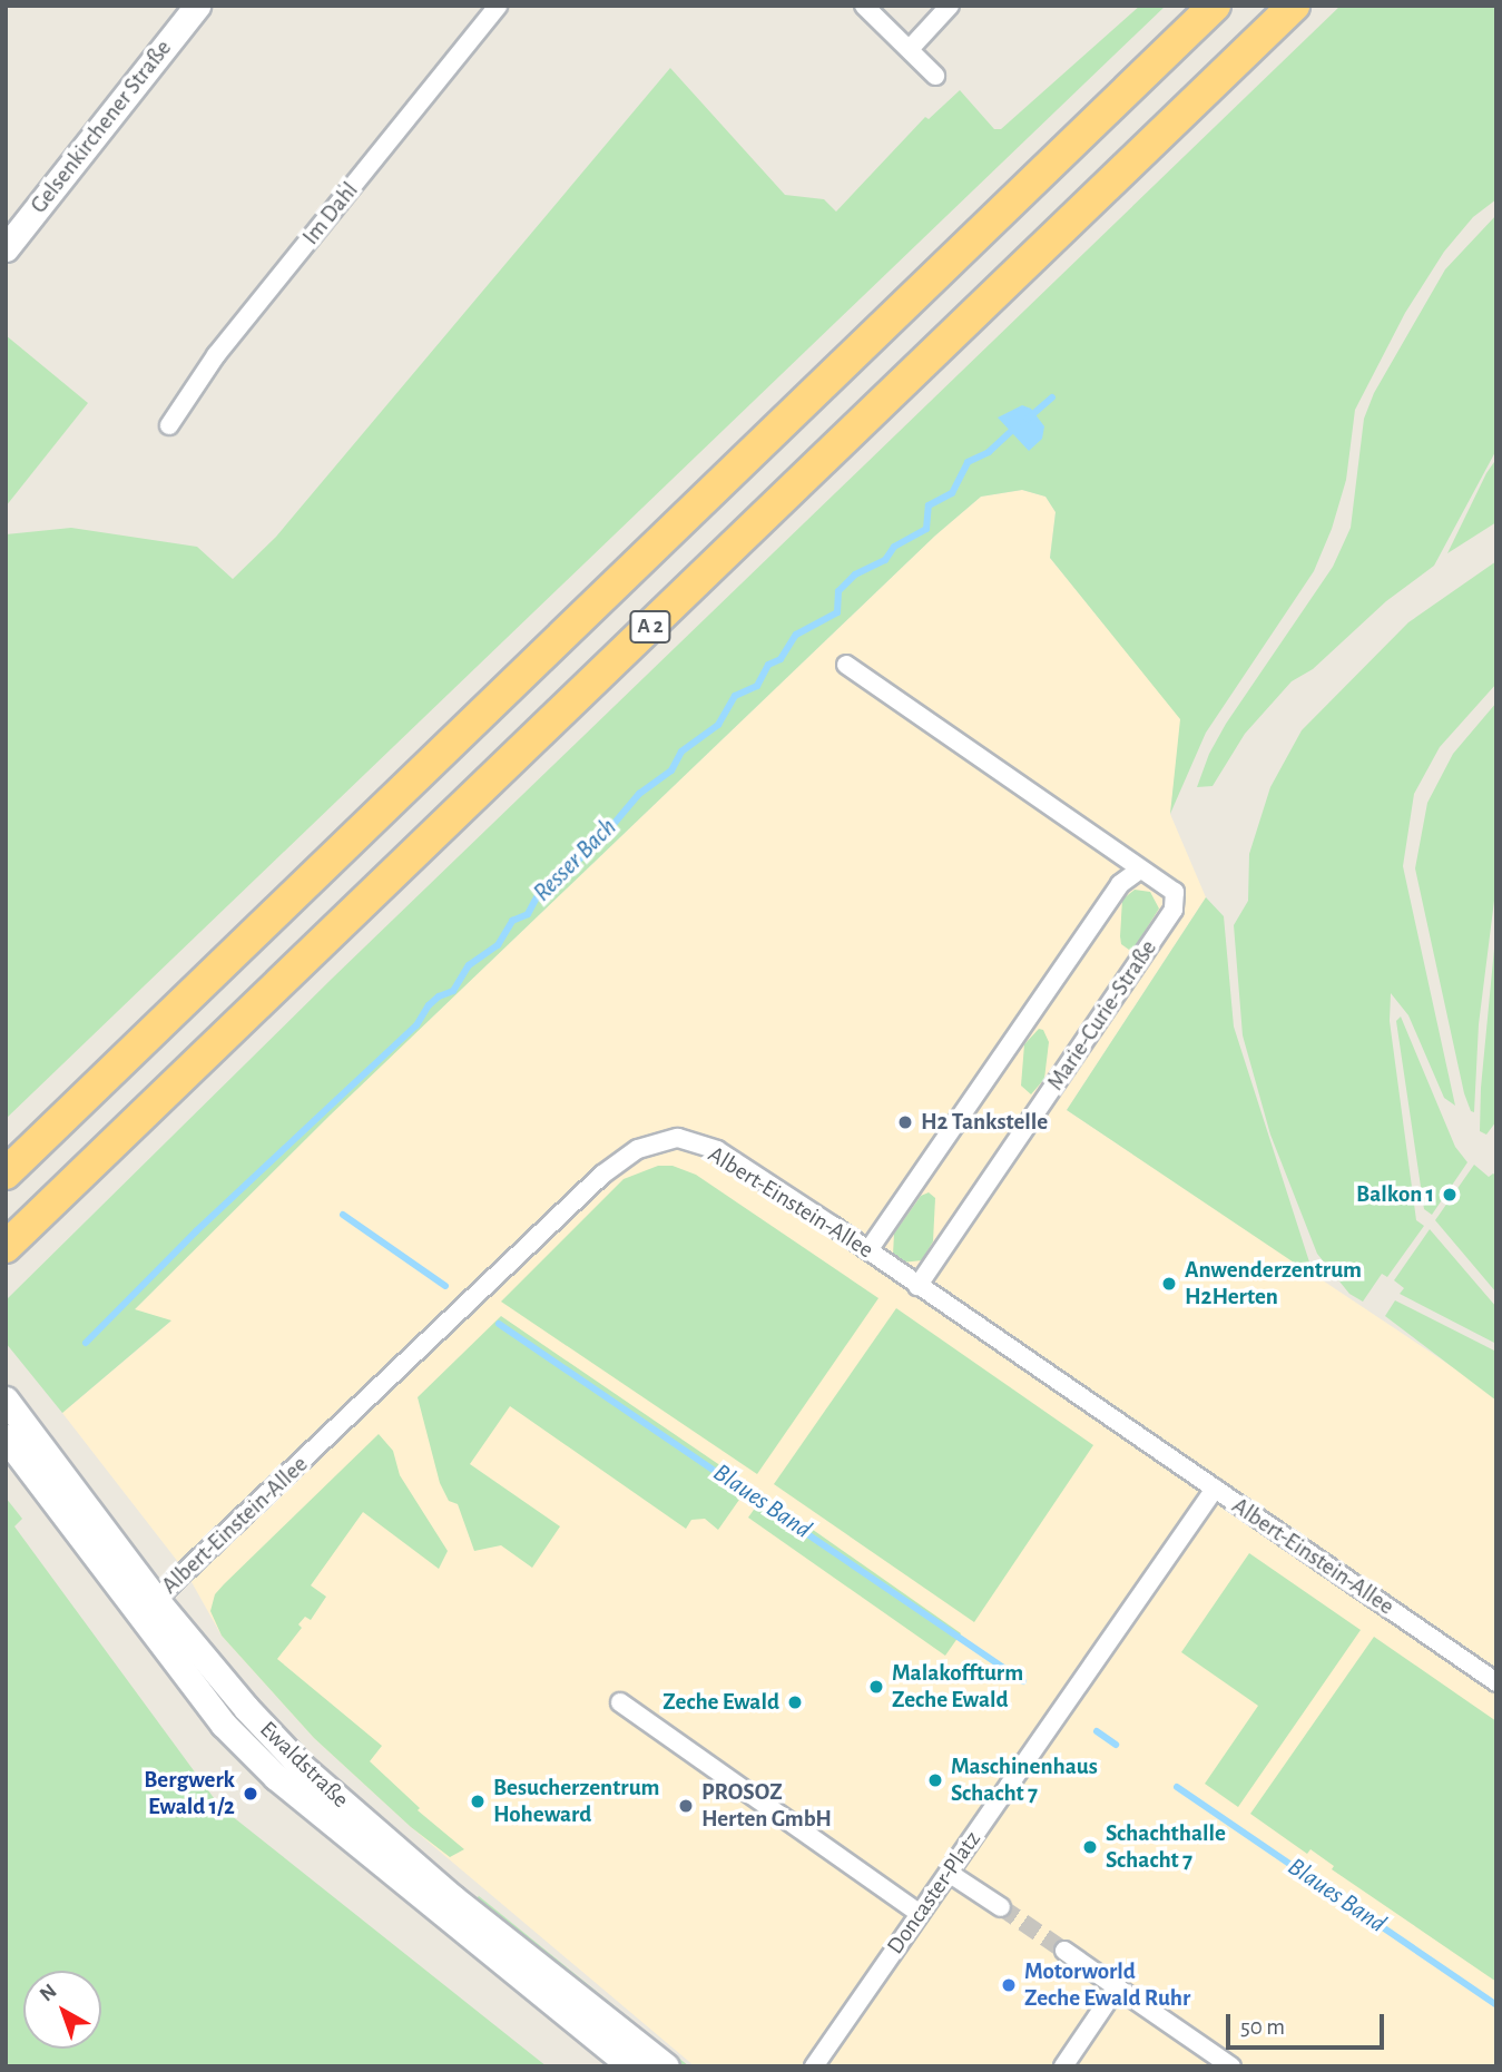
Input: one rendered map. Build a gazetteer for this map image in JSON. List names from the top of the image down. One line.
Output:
{"streets":{"highway":["A 2"],"main road":["Gelsenkirchener Straße","Ewaldstraße"],"street":["Im Dahl","Marie-Curie-Straße","Albert-Einstein-Allee","Doncaster-Platz"]},"crossings":[["Marie-Curie-Straße","Albert-Einstein-Allee"],["Albert-Einstein-Allee","Ewaldstraße"],["Albert-Einstein-Allee","Doncaster-Platz"]],"water":["Resser Bach","Blaues Band"],"places":["H2 Tankstelle","Balkon 1","Anwenderzentrum H2Herten","Malakoffturm Zeche Ewald","Zeche Ewald","Maschinenhaus Schacht 7","Bergwerk Ewald 1/2","Besucherzentrum Hoheward","PROSOZ Herten GmbH","Schachthalle Schacht 7","Motorworld Zeche Ewald Ruhr"],"scale_bar":"50 m","north":"top left"}
